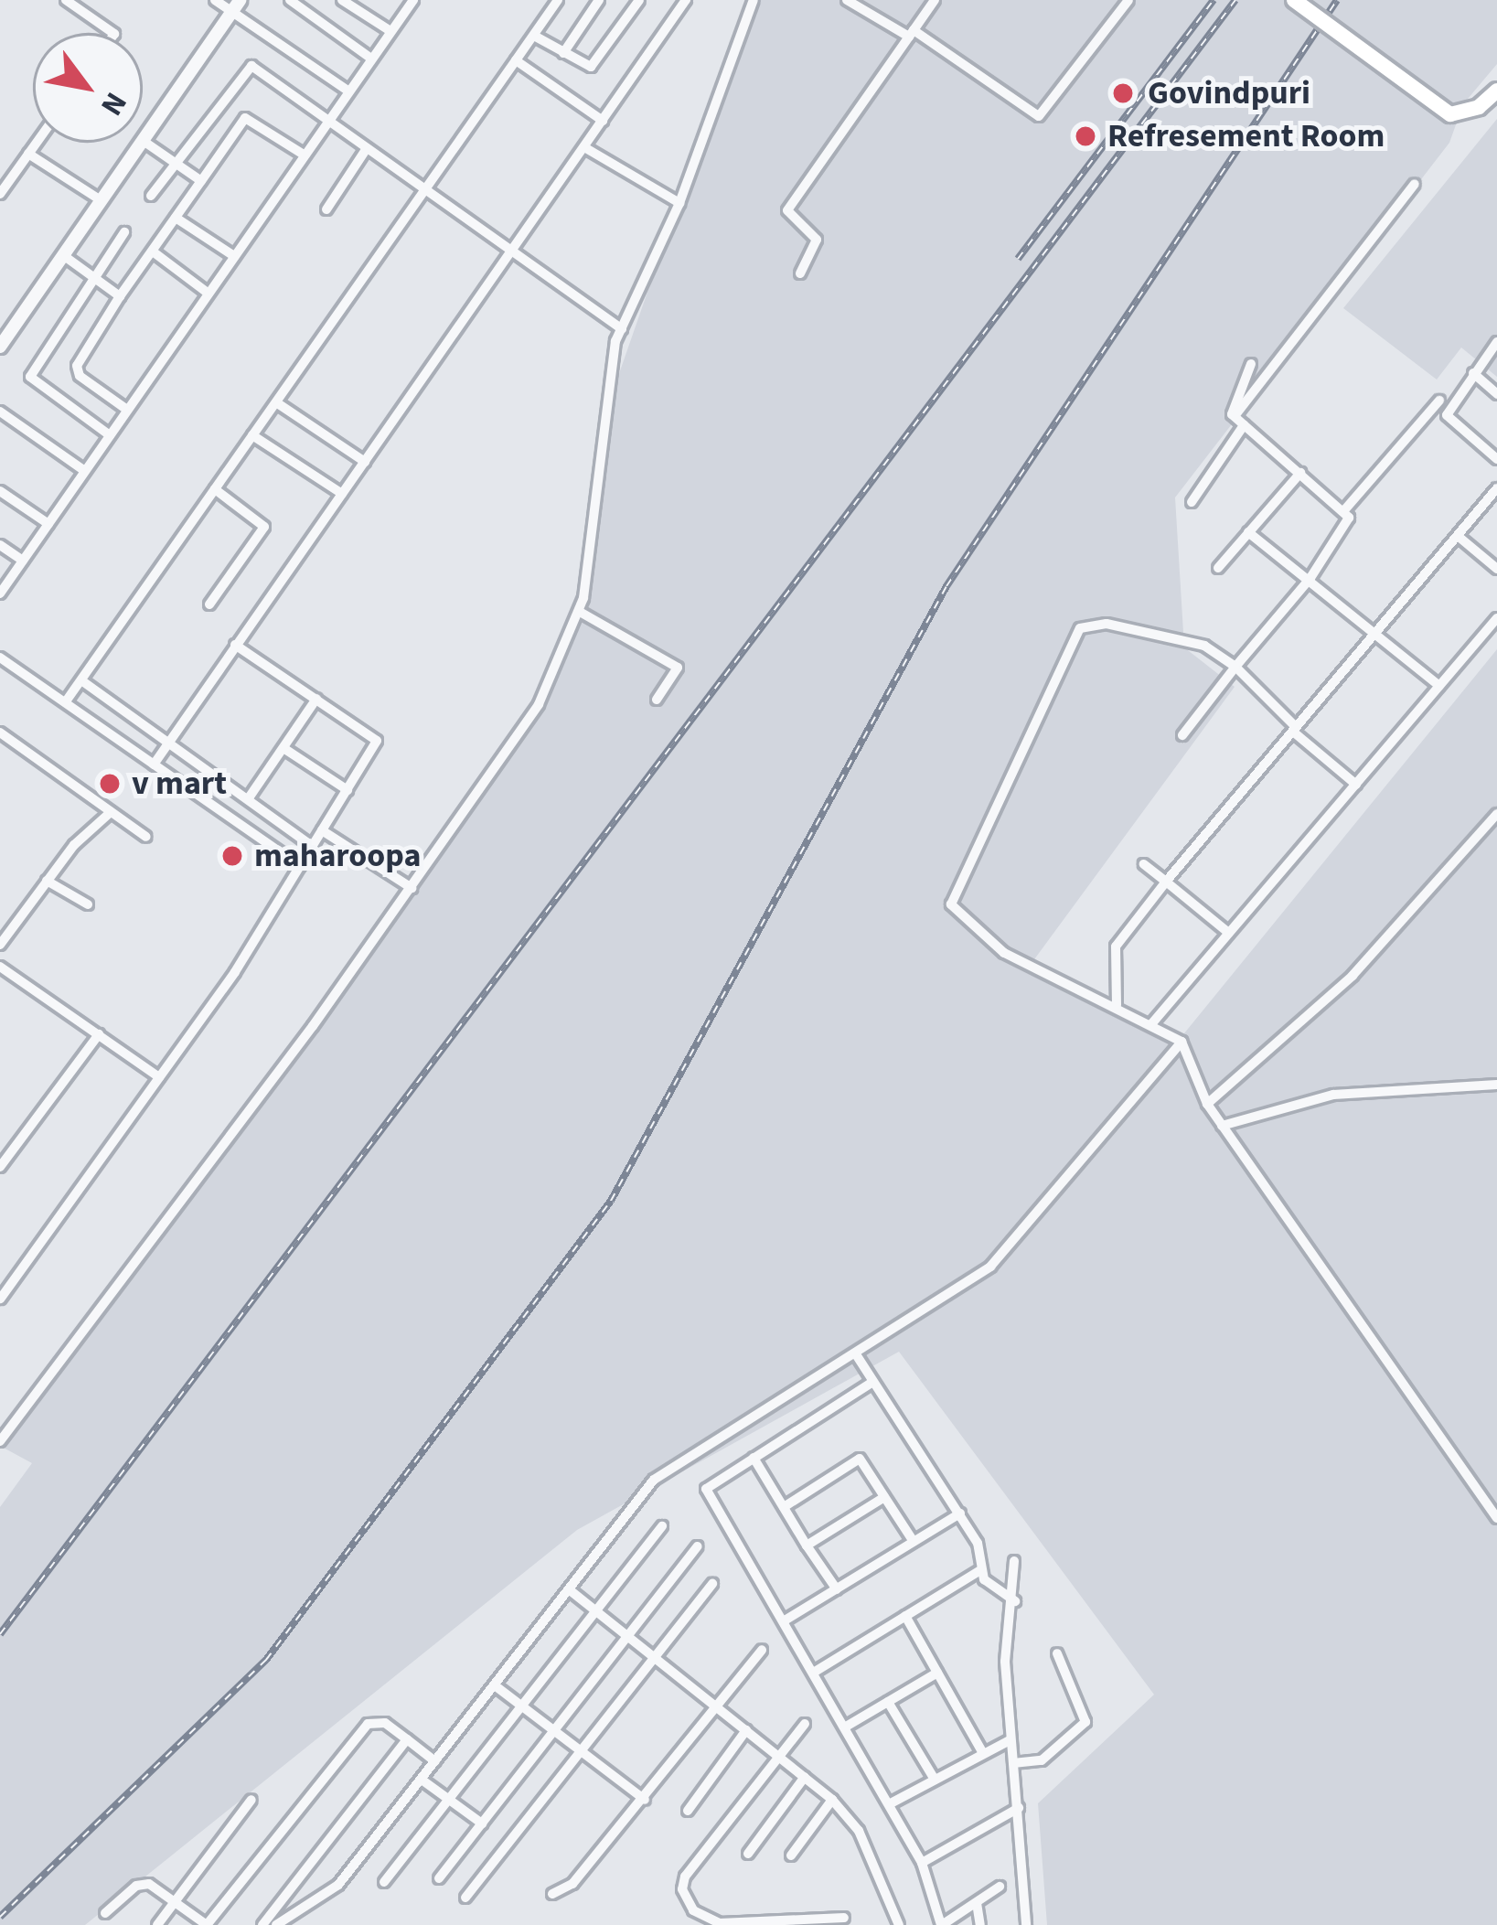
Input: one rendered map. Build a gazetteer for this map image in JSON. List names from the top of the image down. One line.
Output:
{"places":["Govindpuri","Refresement Room","v mart","maharoopa"],"north":"bottom right"}
